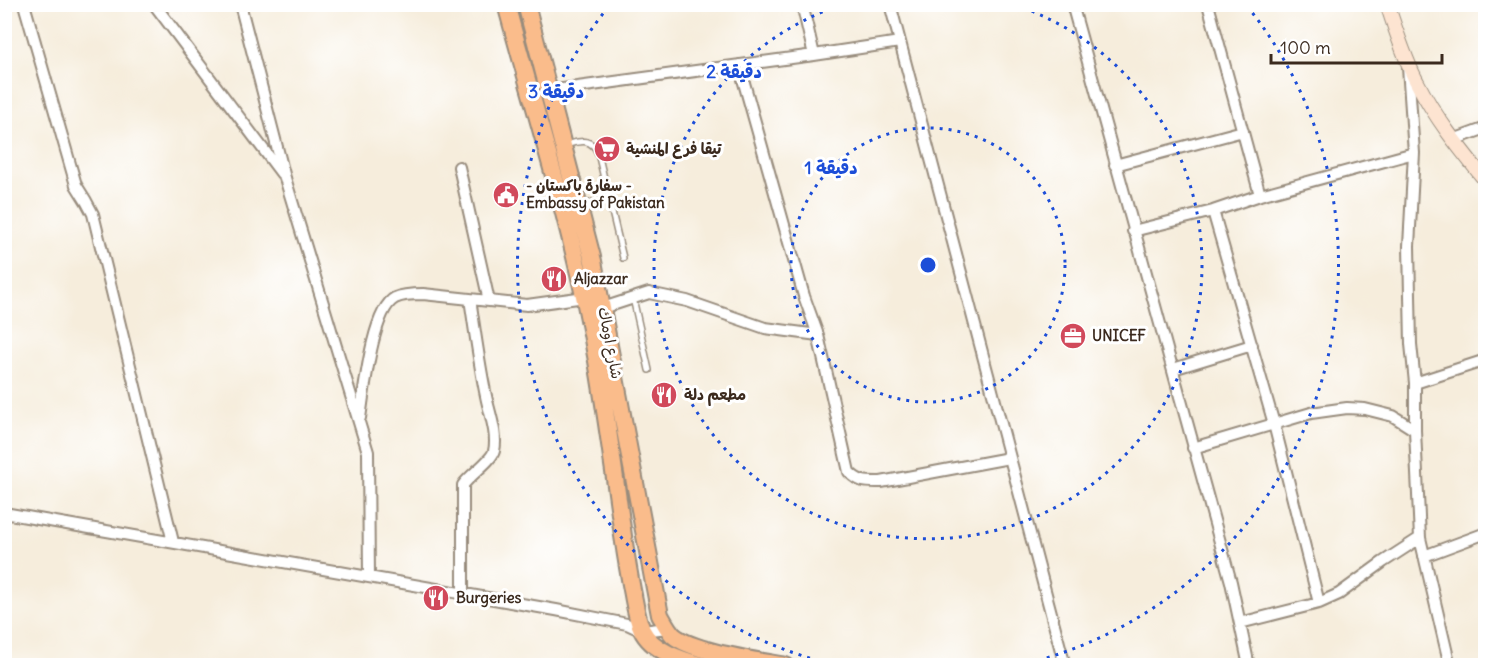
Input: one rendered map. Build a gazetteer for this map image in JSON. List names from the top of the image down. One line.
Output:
{"streets":{"main road":["شارع اوماك"]},"places":{"supermarket":["تيقا فرع المنشية"],"public building":["- سفارة باكستان - Embassy of Pakistan"],"restaurant":["Aljazzar","مطعم دلة","Burgeries"],"office":["UNICEF"]},"scale_bar":"100 m","rings":["2 دقيقة","3 دقيقة","1 دقيقة"]}
